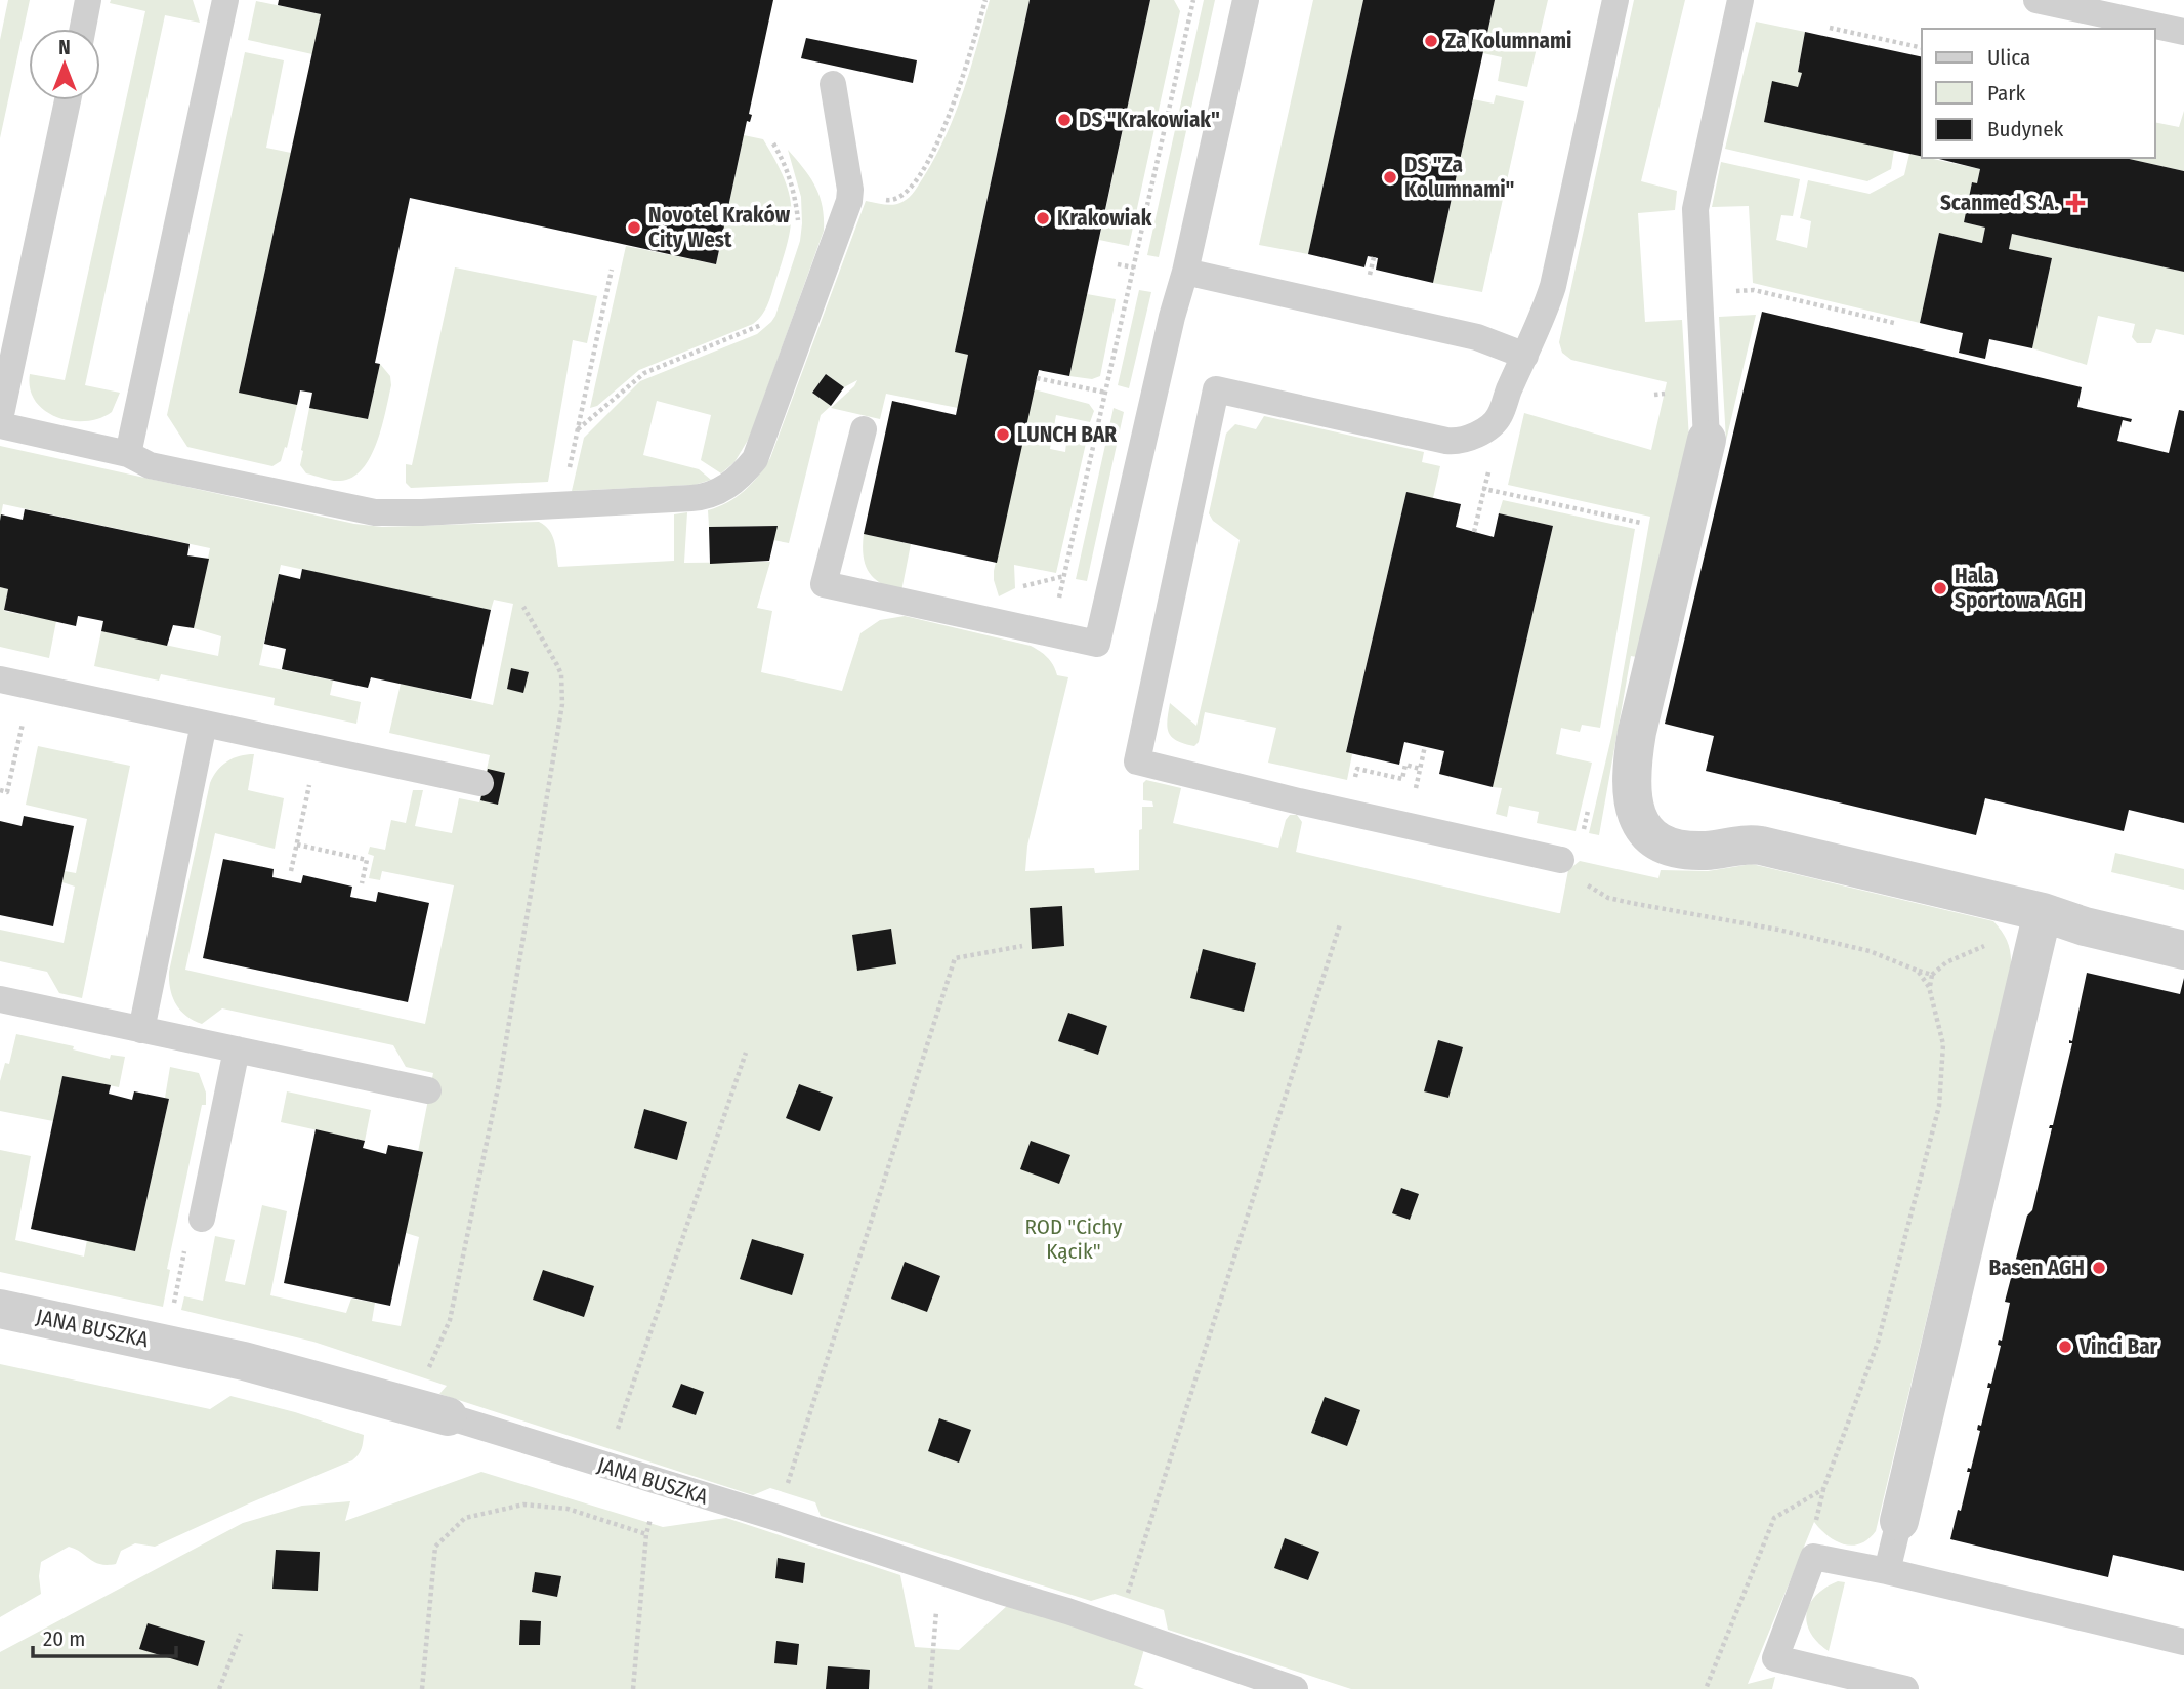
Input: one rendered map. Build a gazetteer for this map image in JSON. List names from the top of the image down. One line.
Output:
{"streets":{"street":["JANA BUSZKA"]},"parks":["ROD \"Cichy Kącik\""],"places":{"other":["Za Kolumnami","DS \"Krakowiak\"","DS \"Za Kolumnami\"","Krakowiak","Novotel Kraków City West","LUNCH BAR","Hala Sportowa AGH","Basen AGH","Vinci Bar"],"health":["Scanmed S.A."]},"legend":["Ulica","Park","Budynek"],"scale_bar":"20 m","north":"top"}
